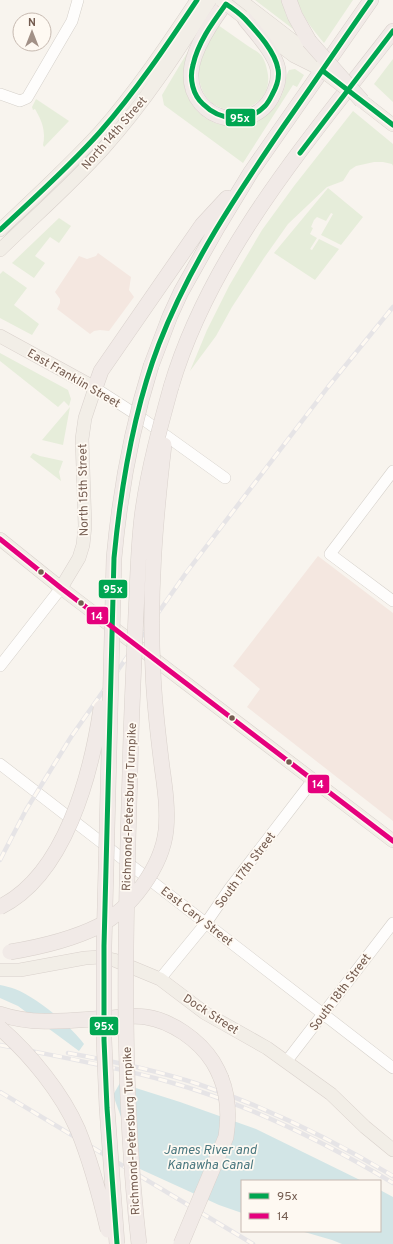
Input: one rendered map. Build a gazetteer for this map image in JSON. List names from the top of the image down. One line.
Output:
{"streets":{"highway":["Richmond-Petersburg Turnpike"],"main road":["North 14th Street","East Franklin Street","North 15th Street","Dock Street"],"street":["South 17th Street","East Cary Street","South 18th Street"]},"crossings":[["East Franklin Street","North 15th Street"],["South 17th Street","East Cary Street"],["South 17th Street","Dock Street"],["East Cary Street","South 18th Street"],["South 18th Street","Dock Street"]],"water":["James River and Kanawha Canal"],"lines":["transit line 95x","transit line 14"],"legend":["95x","14"],"north":"top"}
